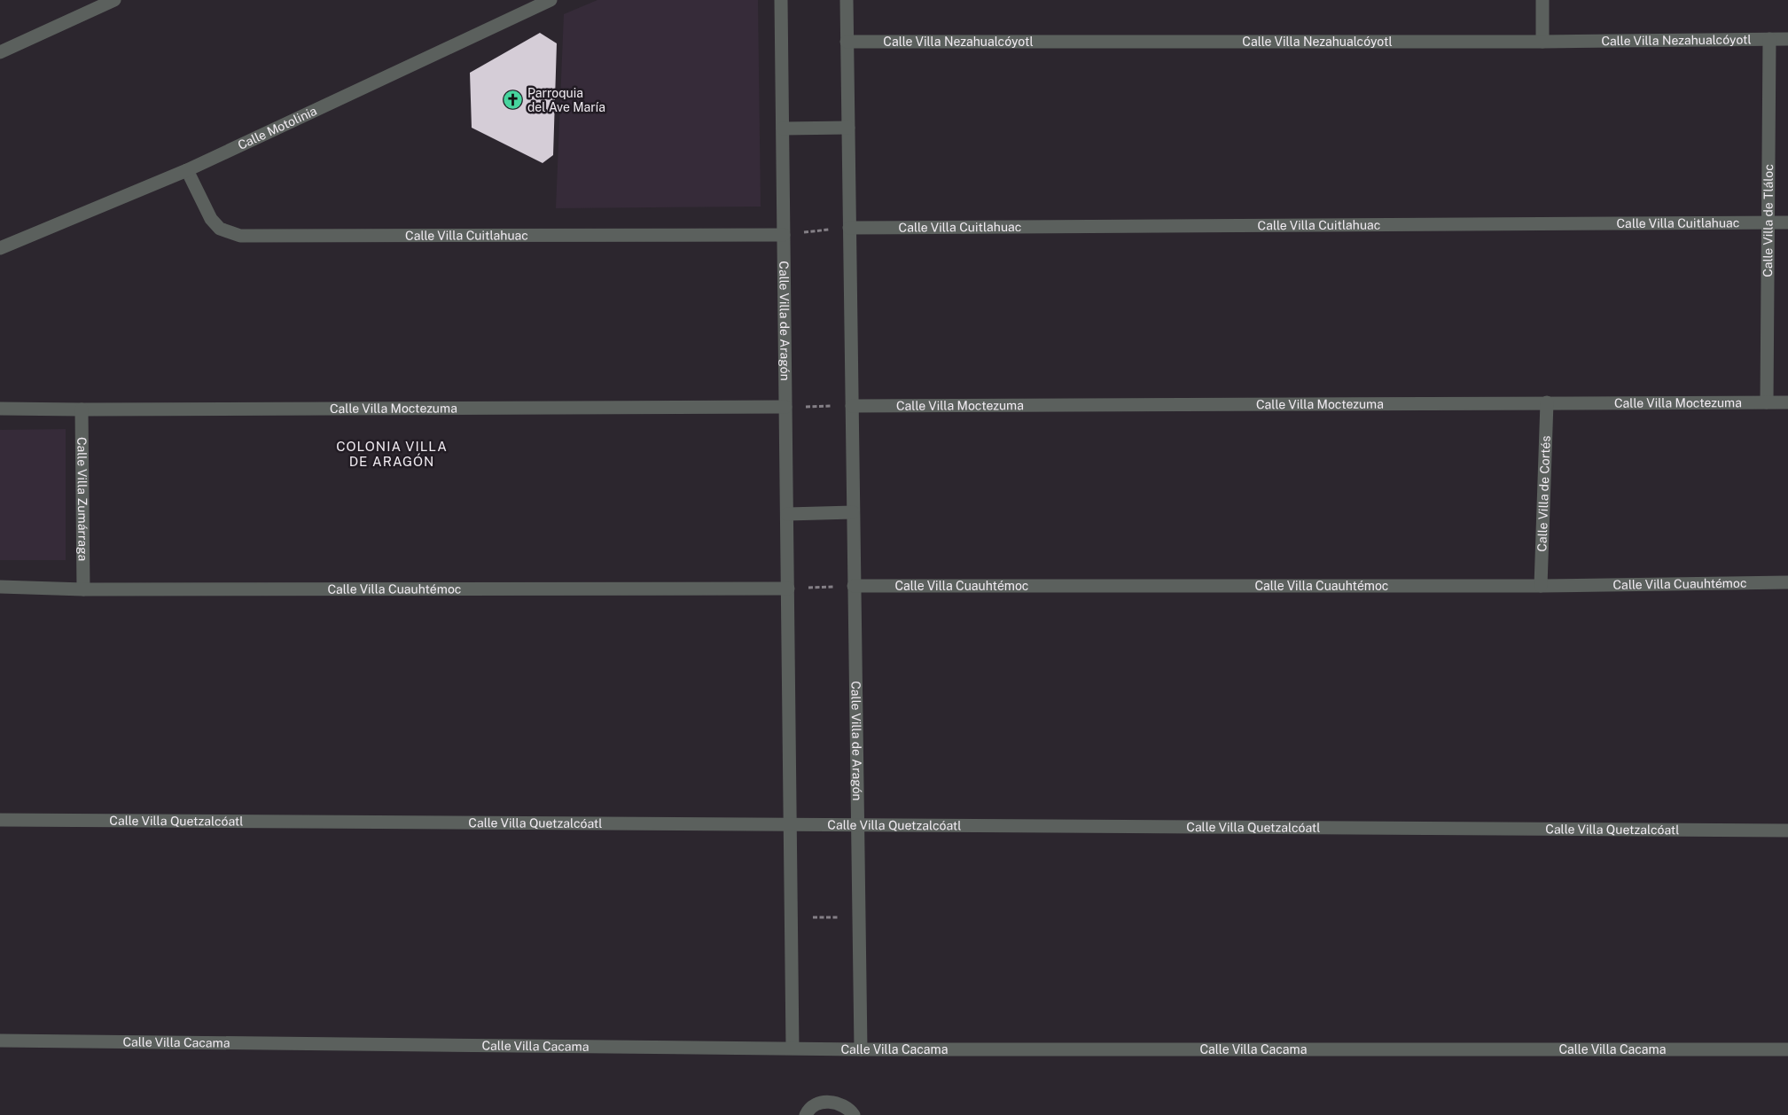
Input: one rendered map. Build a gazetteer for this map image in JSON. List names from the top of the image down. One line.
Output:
{"streets":{"street":["Calle Villa Nezahualcóyotl","Calle Motolinia","Calle Villa de Tláloc","Calle Villa Cuitlahuac","Calle Villa de Aragón","Calle Villa Moctezuma","Calle Villa de Cortés","Calle Villa Zumárraga","Calle Villa Cuauhtémoc","Calle Villa Quetzalcóatl","Calle Villa Cacama"]},"crossings":[["Calle Villa Nezahualcóyotl","Calle Villa de Tláloc"],["Calle Villa Nezahualcóyotl","Calle Villa de Aragón"],["Calle Motolinia","Calle Villa Cuitlahuac"],["Calle Villa de Tláloc","Calle Villa Cuitlahuac"],["Calle Villa de Tláloc","Calle Villa Moctezuma"],["Calle Villa Cuitlahuac","Calle Villa de Aragón"],["Calle Villa de Aragón","Calle Villa Moctezuma"],["Calle Villa de Aragón","Calle Villa Cuauhtémoc"],["Calle Villa de Aragón","Calle Villa Quetzalcóatl"],["Calle Villa de Aragón","Calle Villa Cacama"],["Calle Villa Moctezuma","Calle Villa de Cortés"],["Calle Villa Moctezuma","Calle Villa Zumárraga"],["Calle Villa de Cortés","Calle Villa Cuauhtémoc"],["Calle Villa Zumárraga","Calle Villa Cuauhtémoc"]],"districts":["COLONIA VILLA DE ARAGÓN"],"places":{"church":["Parroquia del Ave María"]}}
